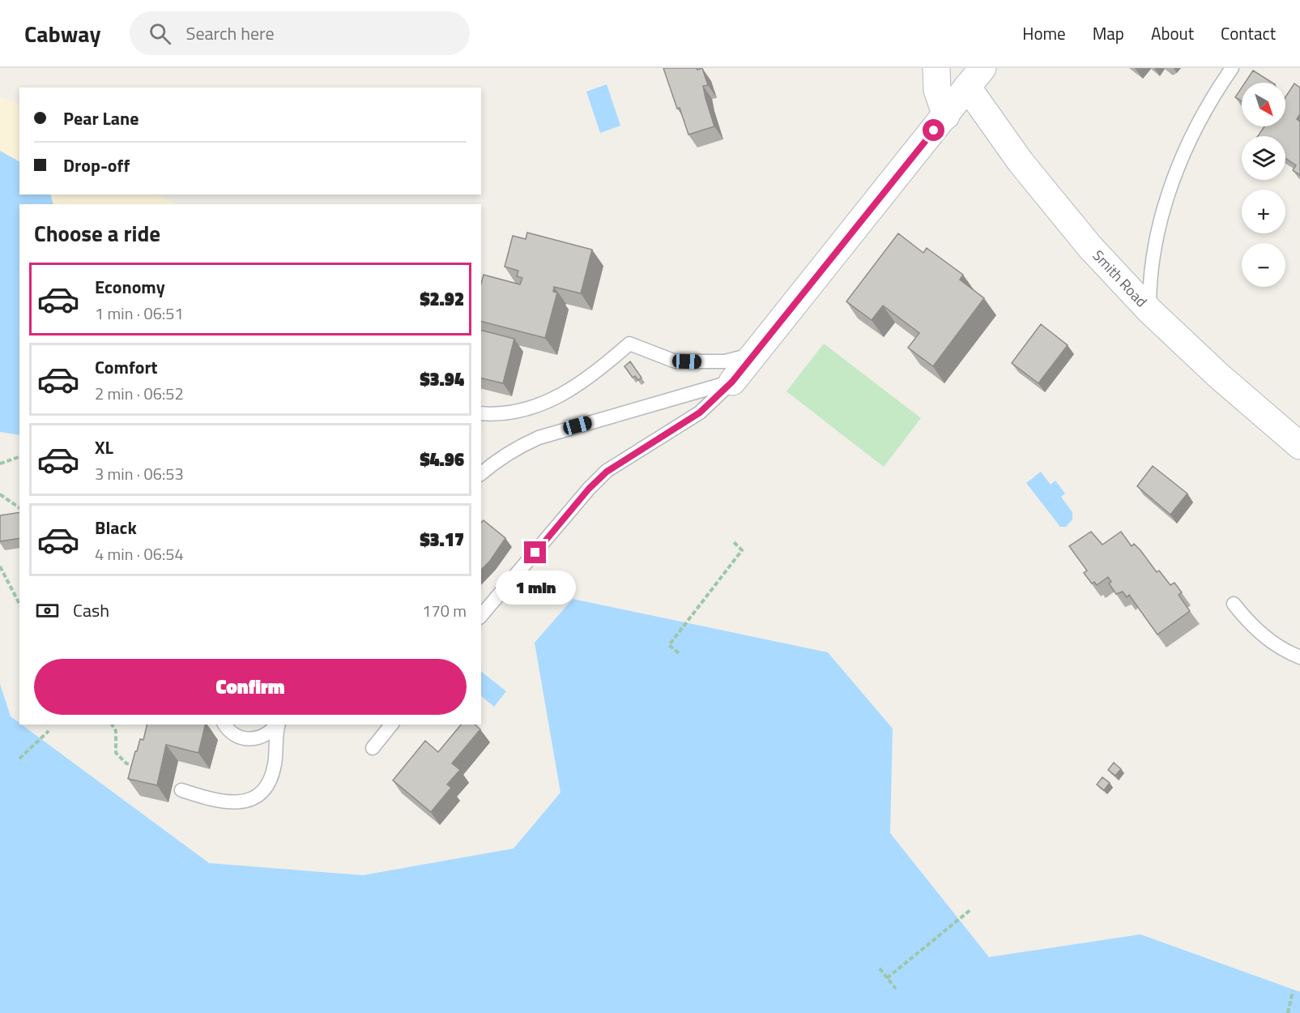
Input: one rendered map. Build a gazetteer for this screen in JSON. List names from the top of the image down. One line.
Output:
{"streets":{"street":["Smith Road"]},"north":"bottom right","page":{"header":"Cabway","search":"Search here","nav":["Home","Map","About","Contact"],"map_buttons":["+","−"],"banner":["Pear Lane","Drop-off"],"heading":"Choose a ride","list":[{"name":"Economy","note":"1 min · 06:51","value":"$2.92"},{"name":"Comfort","note":"2 min · 06:52","value":"$3.94"},{"name":"XL","note":"3 min · 06:53","value":"$4.96"},{"name":"Black","note":"4 min · 06:54","value":"$3.17"}],"bubble":"1 min","pay":["Cash","170 m"],"buttons":"Confirm"}}
